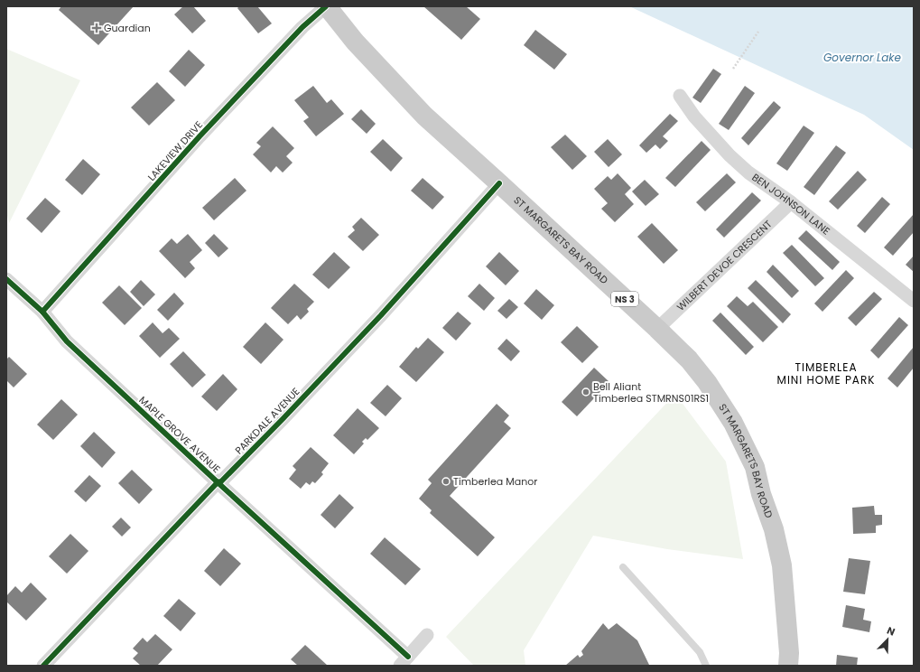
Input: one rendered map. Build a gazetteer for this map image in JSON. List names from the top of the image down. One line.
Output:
{"streets":{"main road":["ST MARGARETS BAY ROAD","NS 3"],"street":["LAKEVIEW DRIVE","BEN JOHNSON LANE","WILBERT DEVOE CRESCENT","PARKDALE AVENUE","MAPLE GROVE AVENUE"]},"crossings":[["LAKEVIEW DRIVE","ST MARGARETS BAY ROAD"],["LAKEVIEW DRIVE","MAPLE GROVE AVENUE"],["BEN JOHNSON LANE","WILBERT DEVOE CRESCENT"],["ST MARGARETS BAY ROAD","WILBERT DEVOE CRESCENT"],["ST MARGARETS BAY ROAD","PARKDALE AVENUE"],["PARKDALE AVENUE","MAPLE GROVE AVENUE"]],"districts":["TIMBERLEA MINI HOME PARK"],"water":["Governor Lake"],"places":{"health":["Guardian"],"other":["Bell Aliant Timberlea STMRNS01RS1","Timberlea Manor"]},"north":"top right"}
